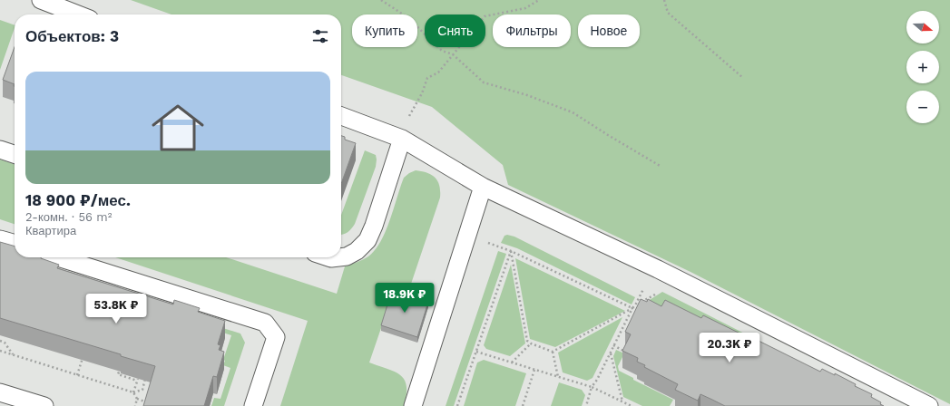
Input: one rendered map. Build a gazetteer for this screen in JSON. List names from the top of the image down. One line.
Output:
{"north":"right","page":{"map_buttons":["+","−"],"chip":["Купить","Снять","Фильтры","Новое"],"heading":"Объектов: 3","list":[{"name":"18 900 ₽/мес.","note":"2-комн. · 56 m² · Квартира"}],"price":["18.9K ₽","53.8K ₽","20.3K ₽"]}}
